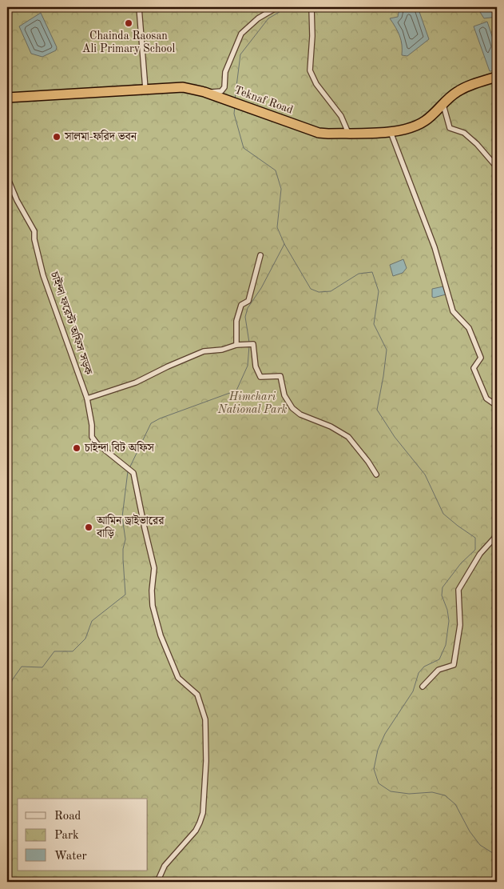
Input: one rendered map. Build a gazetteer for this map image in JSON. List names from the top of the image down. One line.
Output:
{"streets":{"highway":["Teknaf Road"],"street":["চাইন্দা ফরেস্ট অফিস সড়ক"]},"parks":["Himchari National Park"],"places":["Chainda Raosan Ali Primary School","সালমা-ফরিদ ভবন","চাইন্দা বিট অফিস","আমিন ড্রাইভারের বাড়ি"],"legend":["Road","Park","Water"]}
